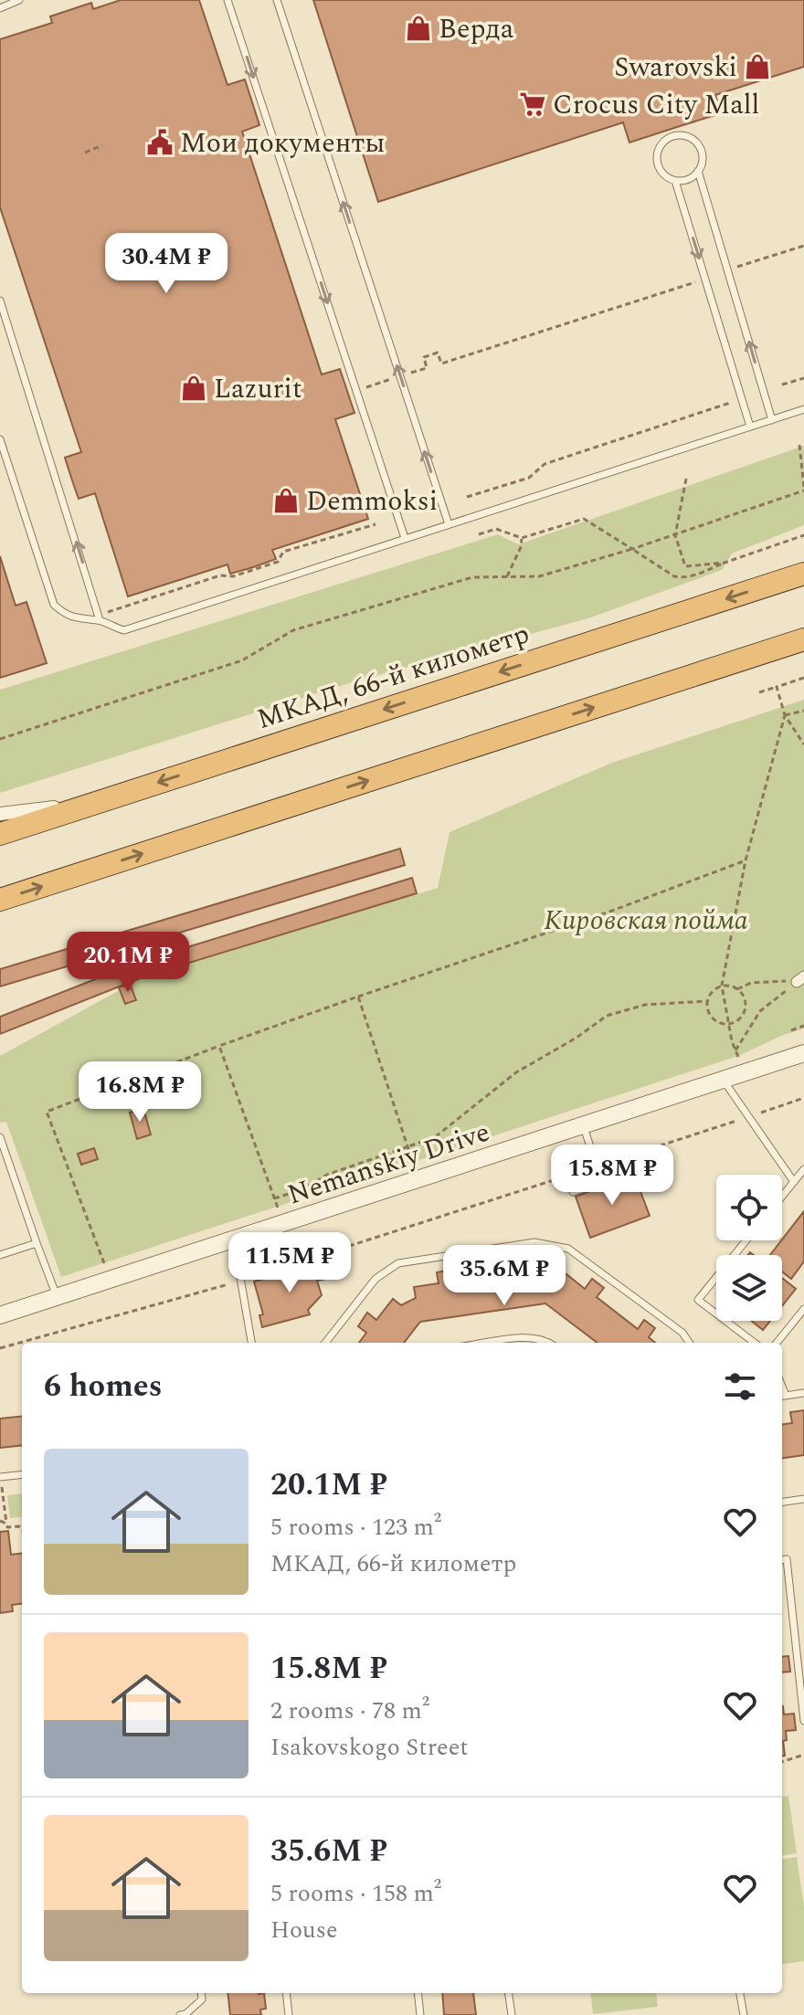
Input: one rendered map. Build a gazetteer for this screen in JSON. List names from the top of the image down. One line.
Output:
{"streets":{"highway":["МКАД, 66-й километр"],"street":["Nemanskiy Drive"]},"parks":["Кировская пойма"],"places":{"shop":["Верда","Swarovski","Lazurit","Demmoksi"],"supermarket":["Crocus City Mall"],"public building":["Мои документы"]},"page":{"price":["30.4M ₽","20.1M ₽","16.8M ₽","15.8M ₽","11.5M ₽","35.6M ₽"],"heading":"6 homes","list":[{"name":"20.1M ₽","note":"5 rooms · 123 m² · МКАД, 66-й километр"},{"name":"15.8M ₽","note":"2 rooms · 78 m² · Isakovskogo Street"},{"name":"35.6M ₽","note":"5 rooms · 158 m² · House"}]}}
